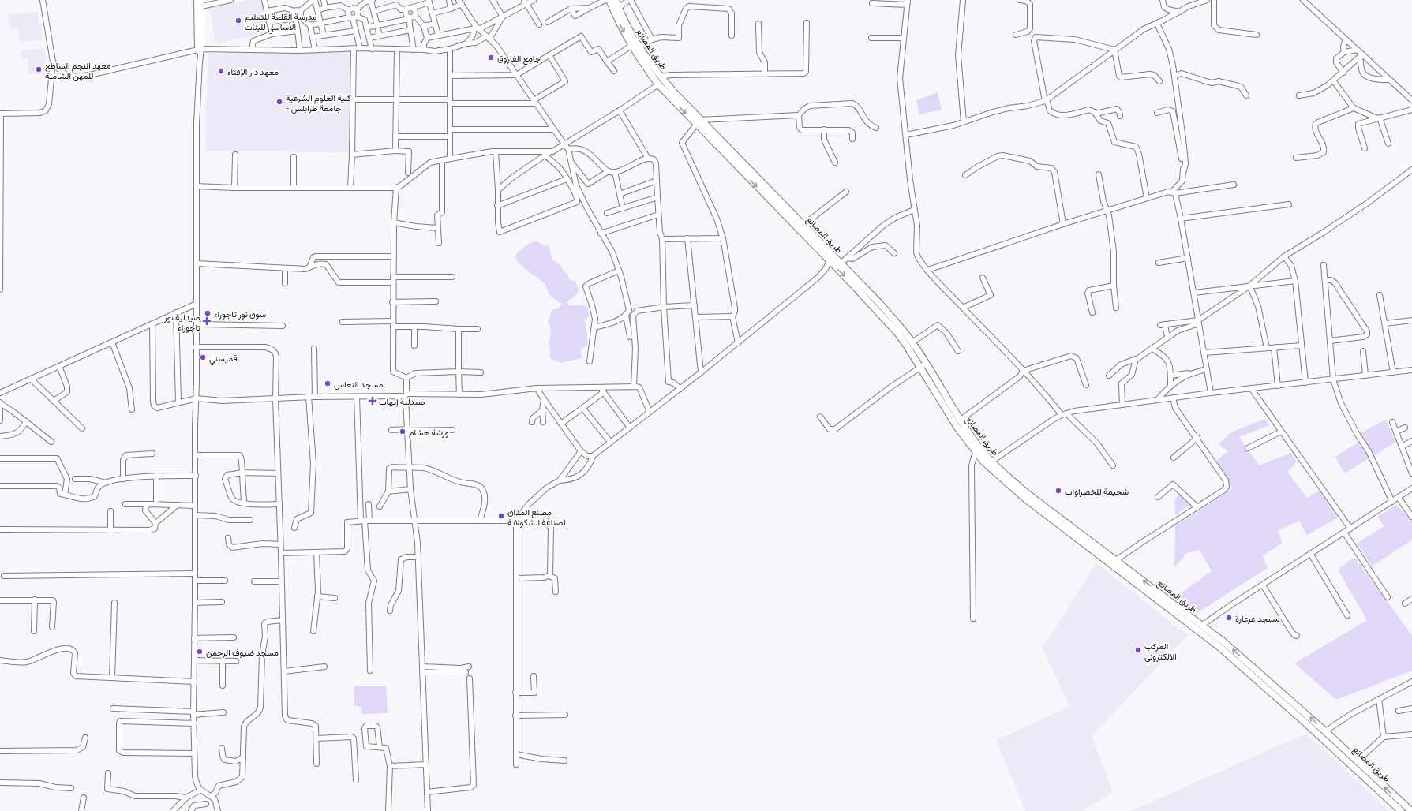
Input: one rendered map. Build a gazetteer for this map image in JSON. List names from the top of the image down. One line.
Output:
{"streets":{"main road":["طريق المصانع"]},"places":{"other":["مدرسة القلعة للتعليم الأساسي للبنات","جامع الفاروق","معهد النجم الساطع للمهن الشاملة","معهد دار الإفتاء","كلية العلوم الشرعية - جامعة طرابلس","سوق نور تاجوراء","قميستي","مسجد النعاس","ورشة هشام","شحيمة للخضراوات","مصنع المذاق لصناعة الشكولاتة.","مسجد عرعارة","المركب الالكتروني","مسجد ضيوف الرحمن"],"health":["صيدلية نور تاجوراء","صيدلية إيهاب"]}}
